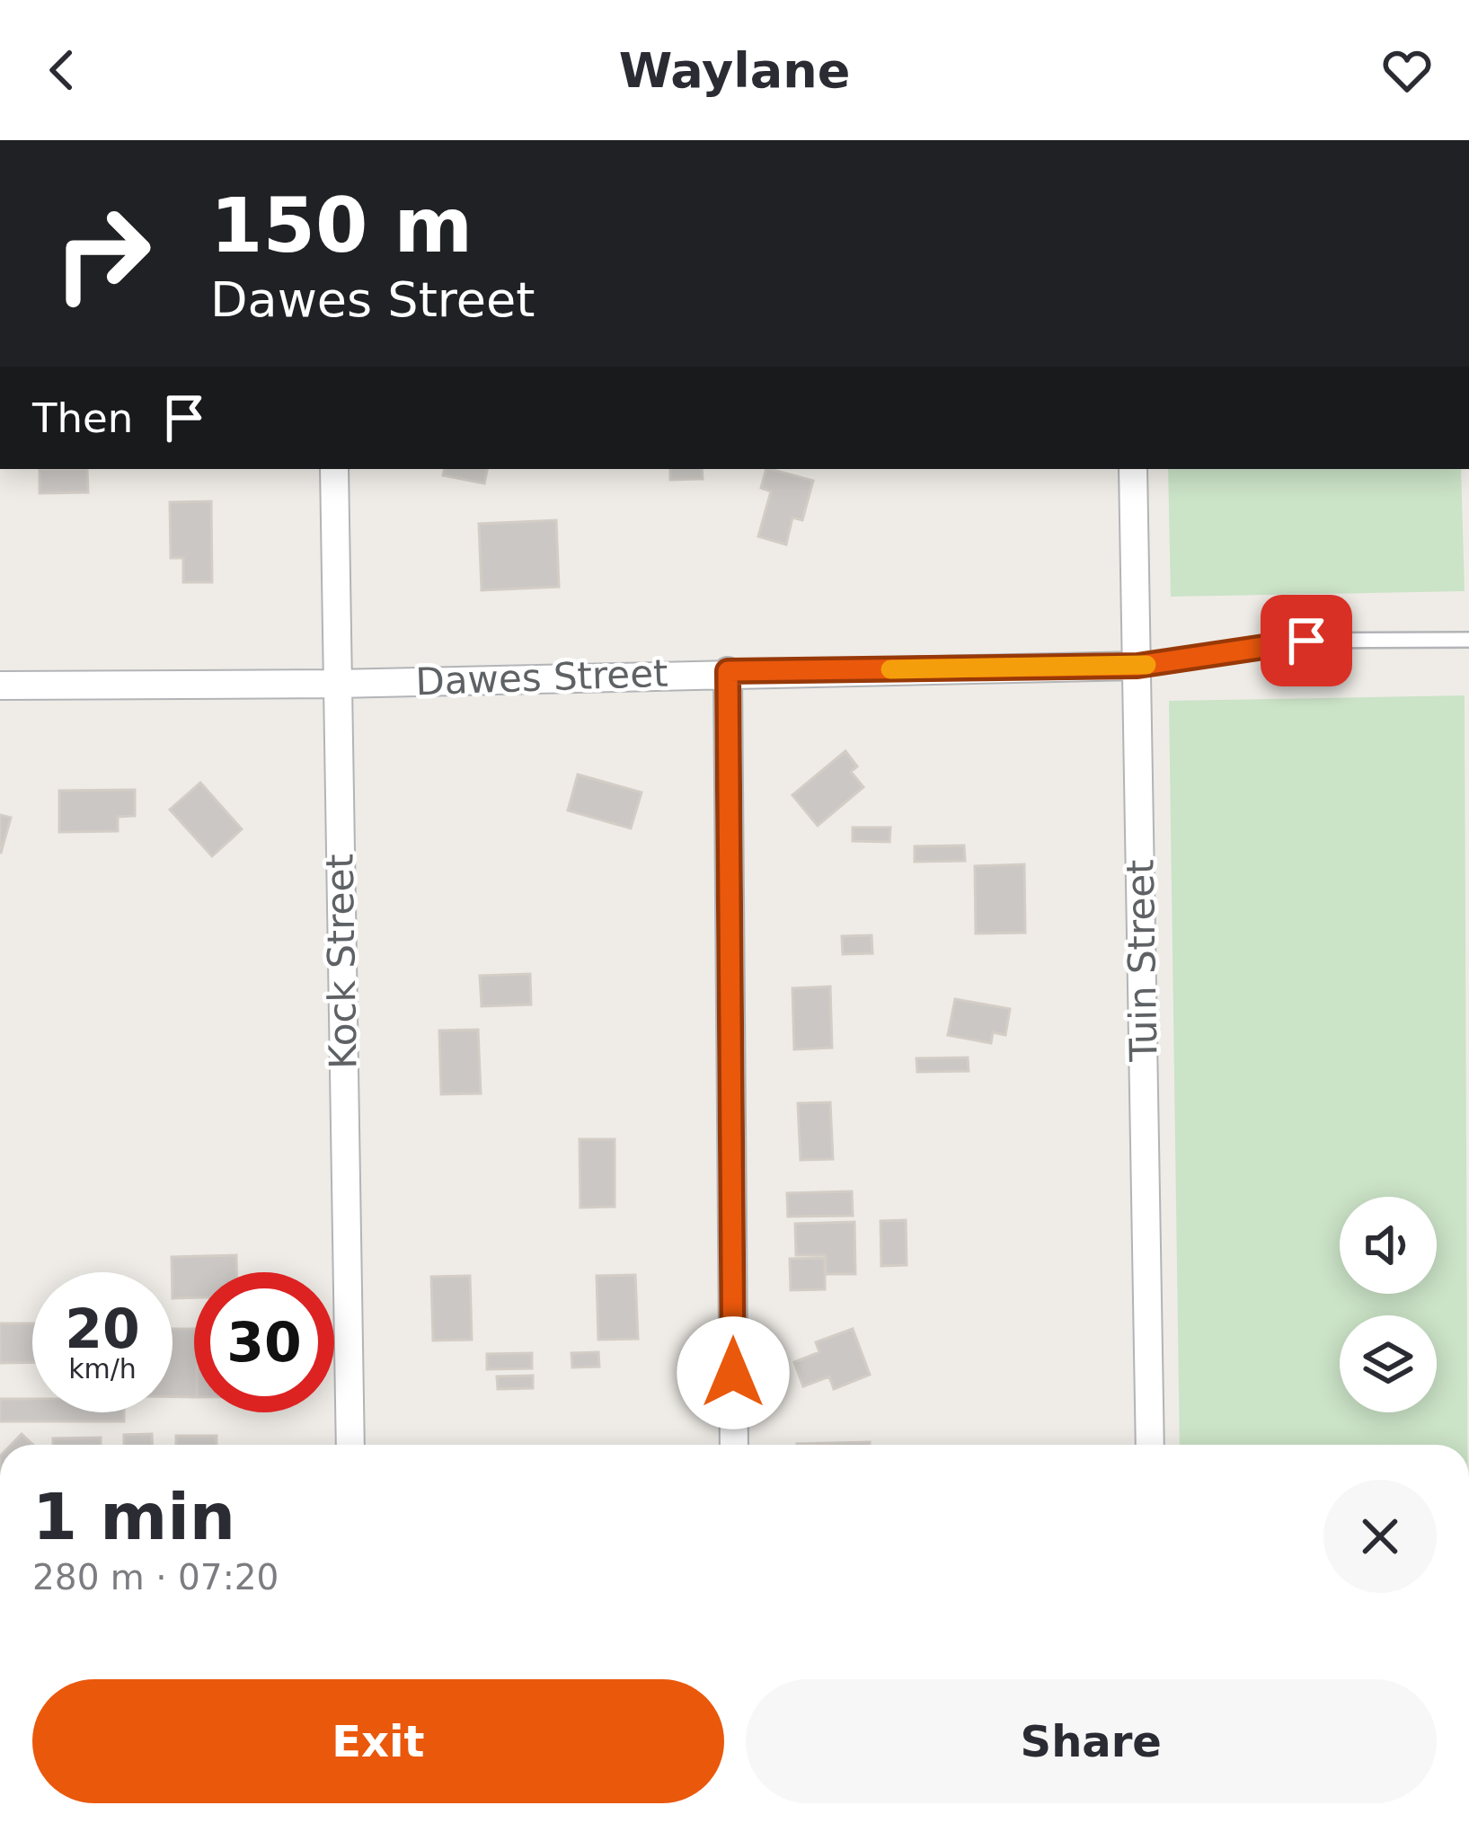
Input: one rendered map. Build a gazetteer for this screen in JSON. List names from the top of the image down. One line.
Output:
{"streets":{"street":["Dawes Street","Tuin Street","Kock Street"]},"crossings":[["Dawes Street","Tuin Street"],["Dawes Street","Kock Street"]],"page":{"header":"Waylane","turn":["150 m","Dawes Street"],"then":"Then","speed":"20 km/h","limit":"30","heading":["1 min","280 m · 07:20"],"buttons":["Exit","Share"]}}
